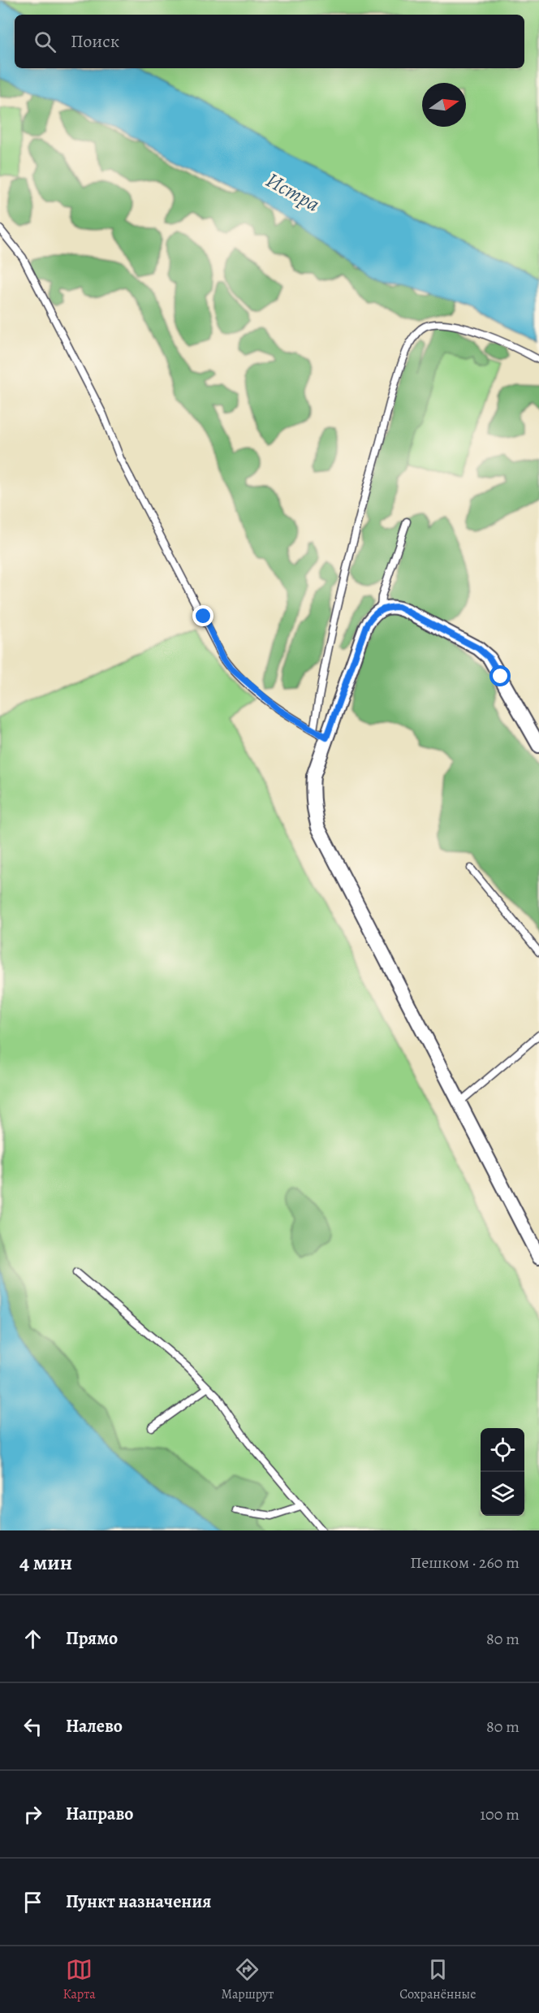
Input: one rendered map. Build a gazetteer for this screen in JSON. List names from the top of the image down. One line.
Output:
{"water":["Истра"],"north":"right","page":{"search":"Поиск","heading":["4 мин","Пешком · 260 m"],"list":[["Прямо","80 m"],["Налево","80 m"],["Направо","100 m"],"Пункт назначения"],"nav":["Карта","Маршрут","Сохранённые"]}}
